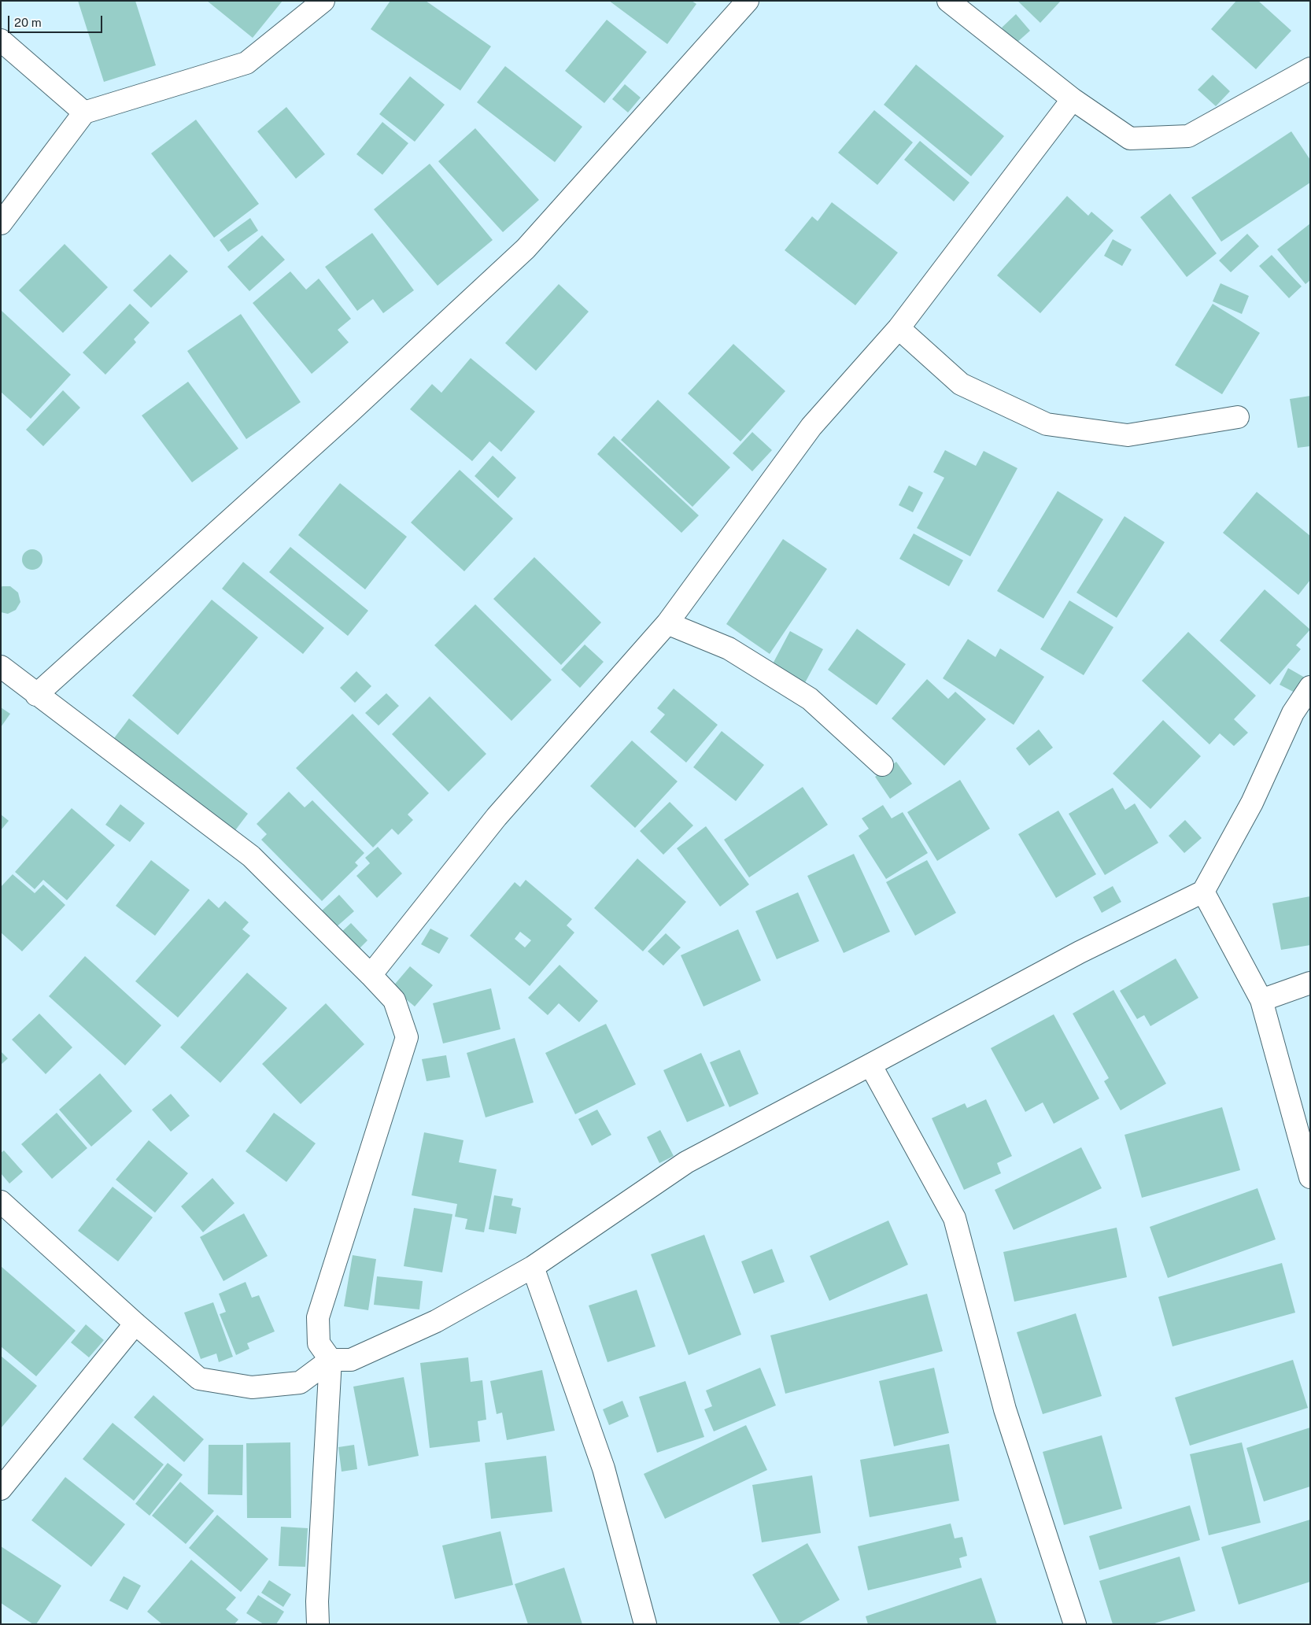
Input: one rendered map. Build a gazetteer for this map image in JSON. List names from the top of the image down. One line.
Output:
{"scale_bar":"20 m"}
